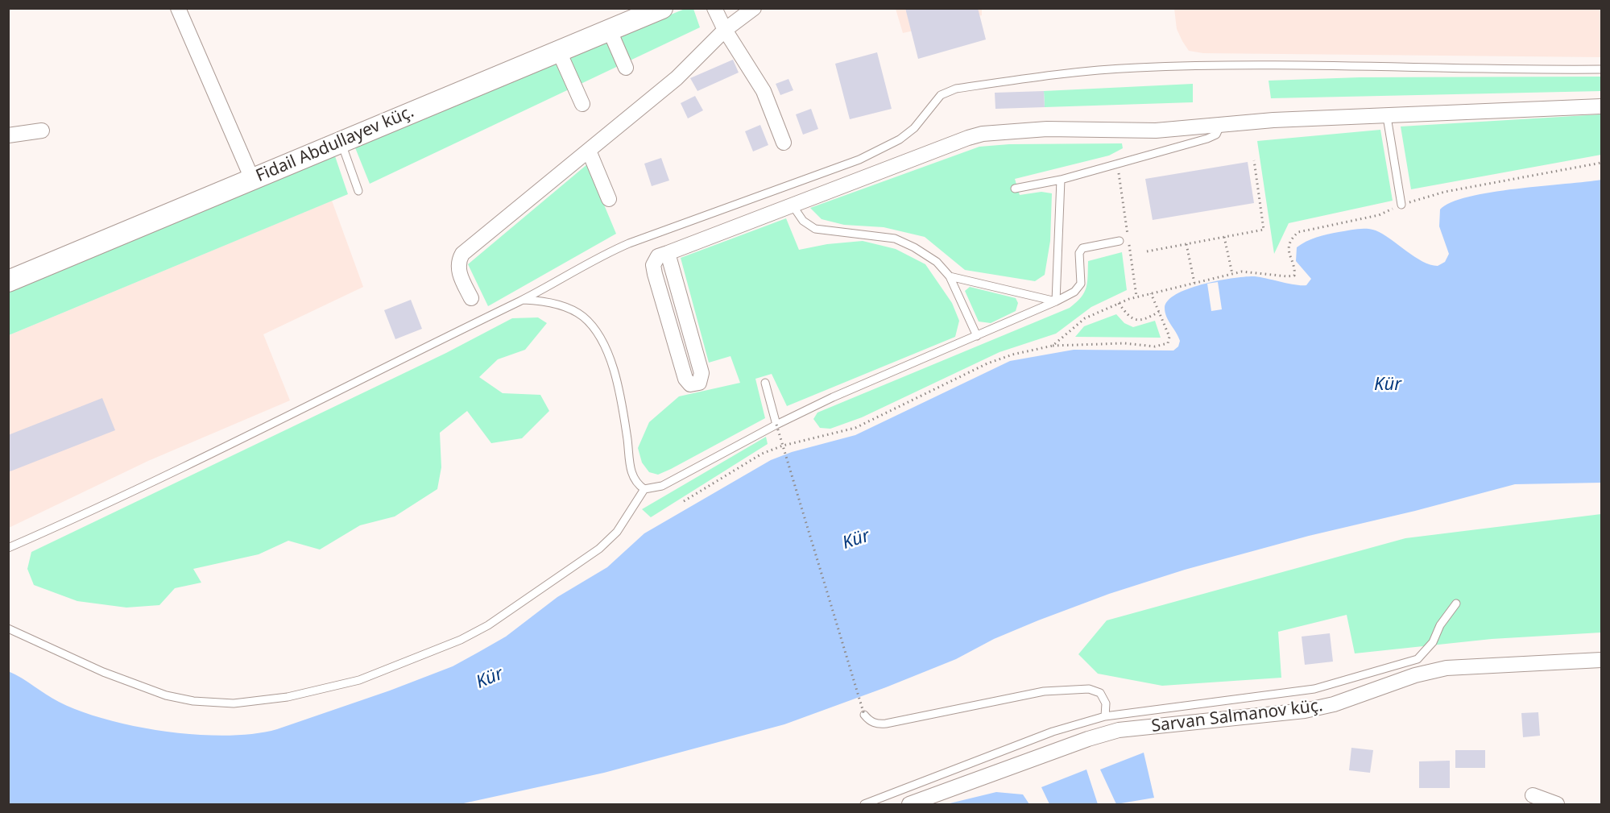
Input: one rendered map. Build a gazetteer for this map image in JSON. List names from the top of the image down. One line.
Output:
{"streets":{"street":["Fidail Abdullayev küç.","Sarvan Salmanov küç."]},"water":["Kür"]}
